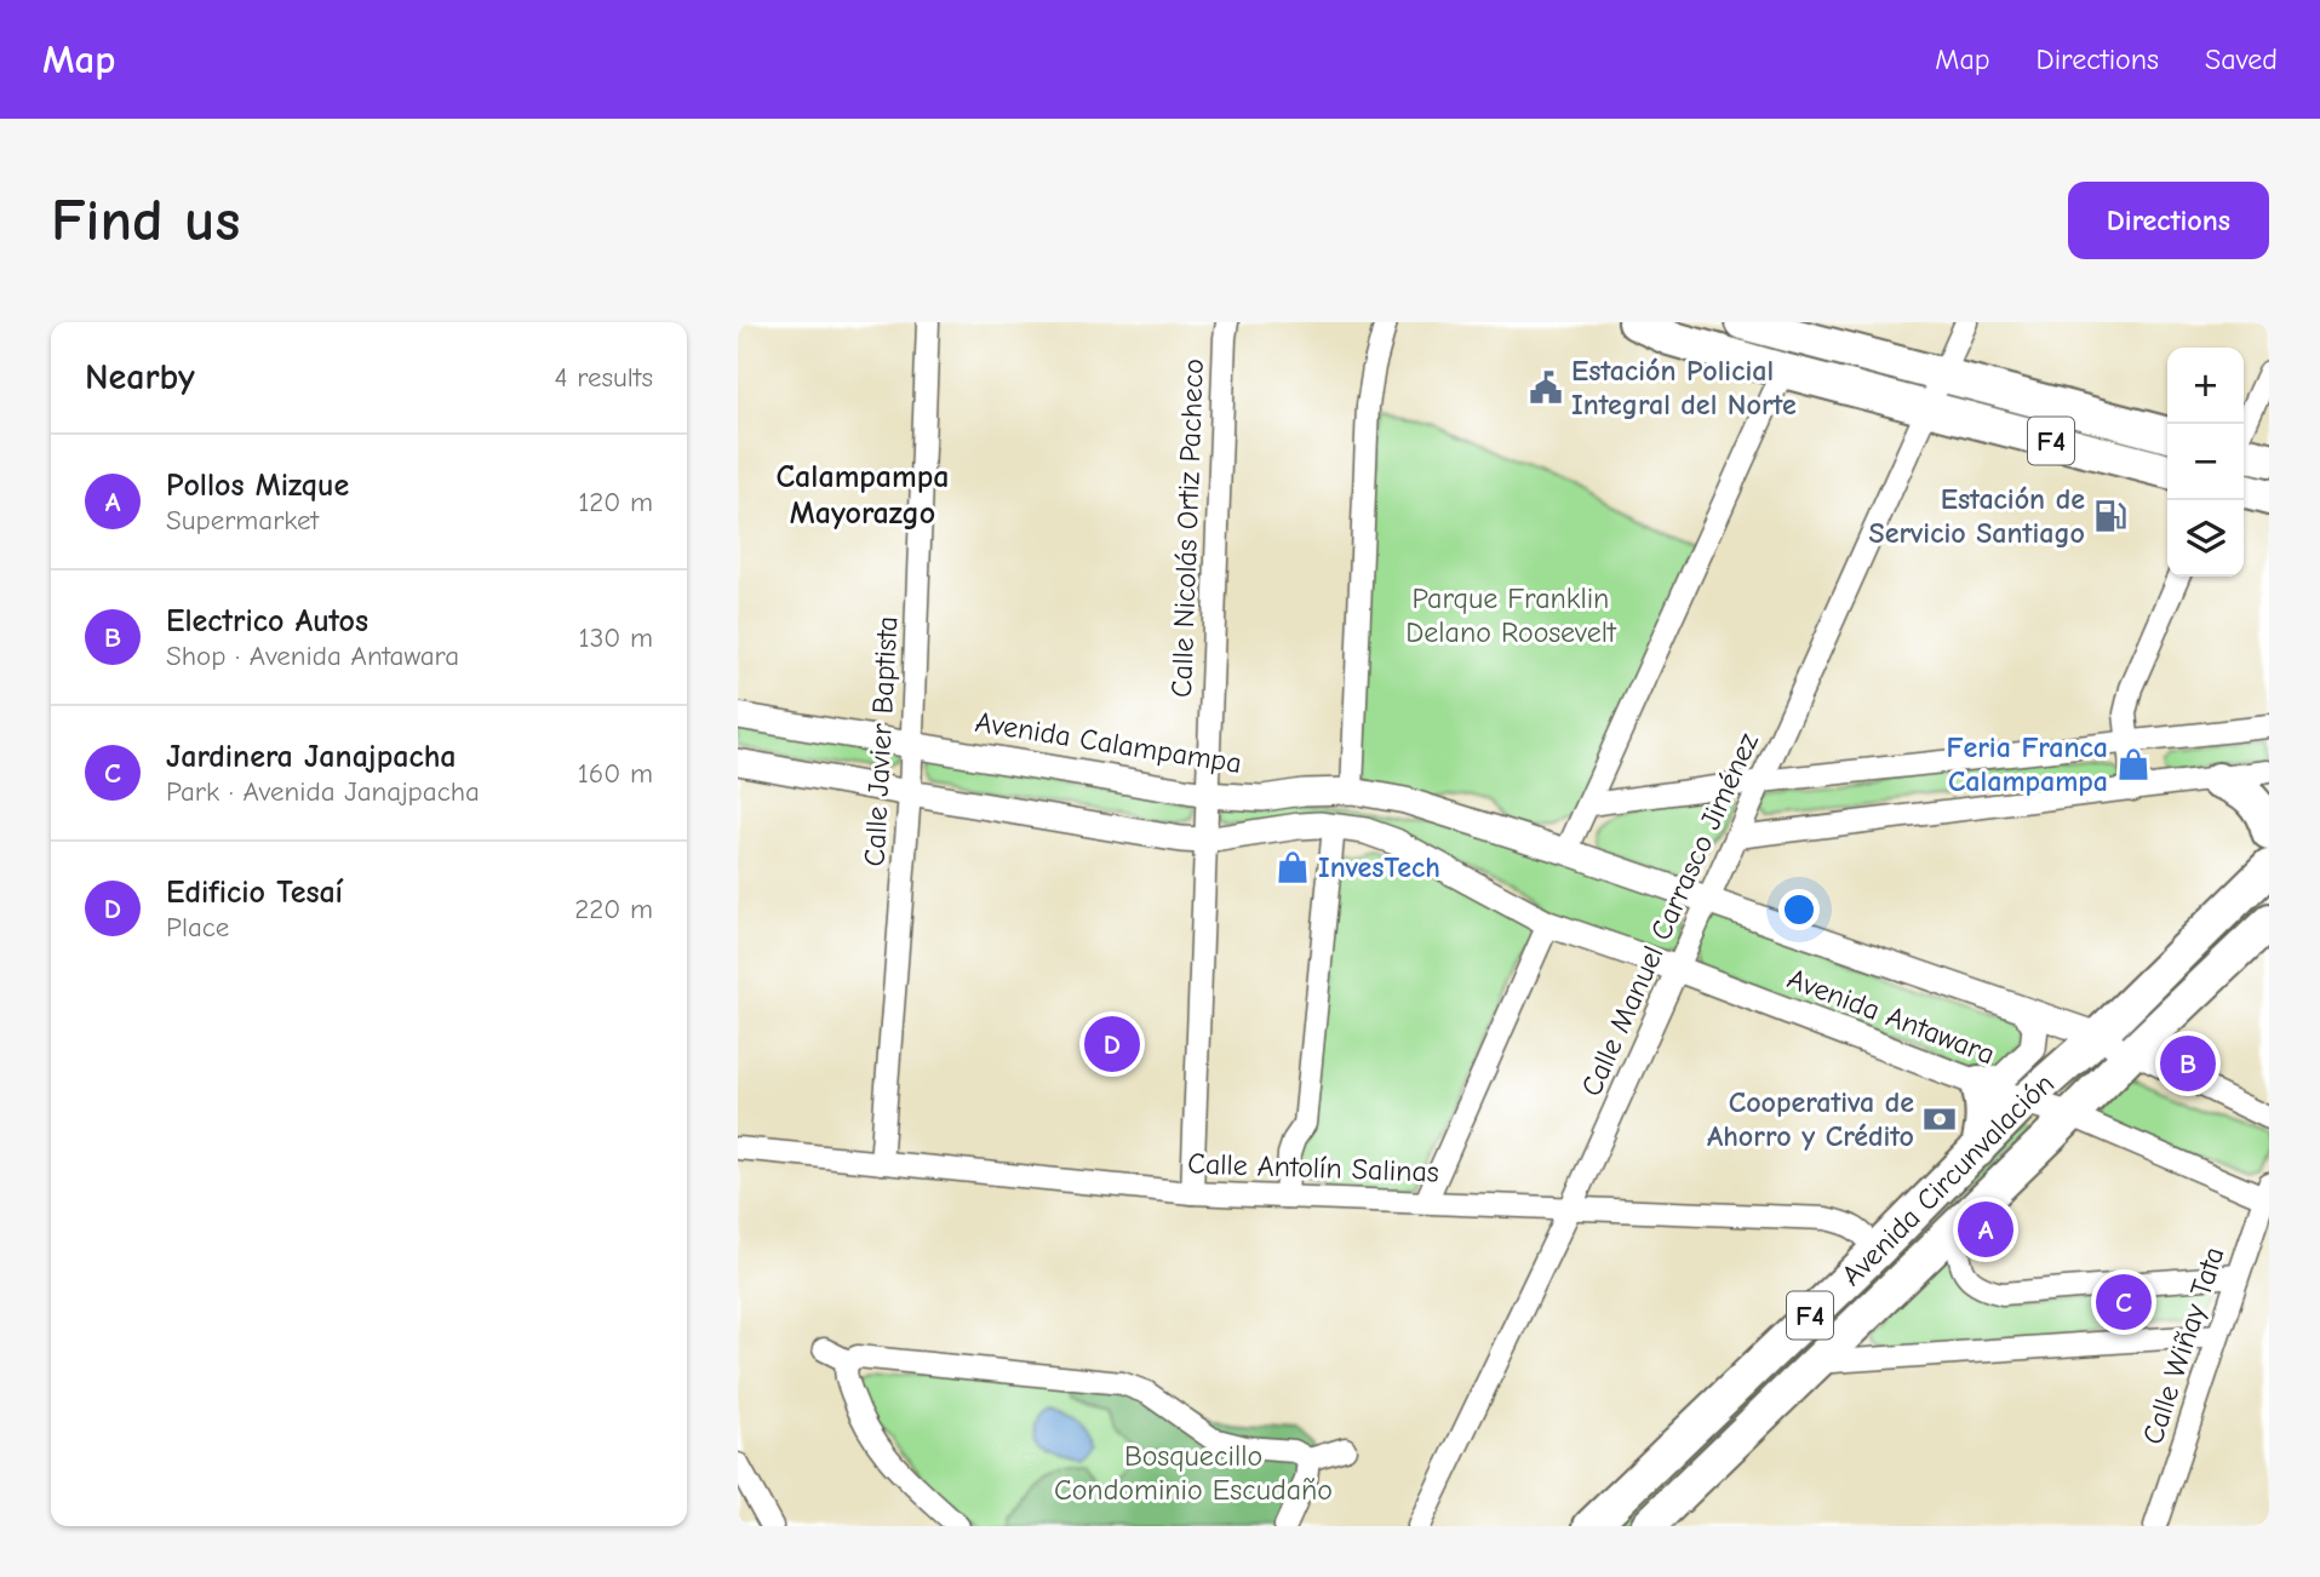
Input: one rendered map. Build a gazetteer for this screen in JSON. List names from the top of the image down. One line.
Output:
{"streets":{"highway":["F4","Avenida Circunvalación"],"street":["Calle Nicolás Ortiz Pacheco","Calle Javier Baptista","Avenida Calampampa","Calle Manuel Carrasco Jiménez","Avenida Antawara","Calle Antolín Salinas","Calle Wiñay Tata"]},"crossings":[["F4","Calle Manuel Carrasco Jiménez"],["Calle Nicolás Ortiz Pacheco","Avenida Calampampa"],["Calle Nicolás Ortiz Pacheco","Calle Antolín Salinas"],["Calle Javier Baptista","Avenida Calampampa"],["Calle Javier Baptista","Calle Antolín Salinas"],["Avenida Calampampa","Calle Manuel Carrasco Jiménez"],["Avenida Calampampa","Avenida Antawara"],["Calle Manuel Carrasco Jiménez","Avenida Antawara"],["Calle Manuel Carrasco Jiménez","Calle Antolín Salinas"],["Avenida Antawara","Avenida Circunvalación"],["Avenida Antawara","Calle Wiñay Tata"],["Calle Antolín Salinas","Avenida Circunvalación"]],"districts":["Calampampa Mayorazgo"],"parks":["Parque Franklin Delano Roosevelt","Bosquecillo Condominio Escudaño"],"places":{"public building":["Estación Policial Integral del Norte"],"fuel station":["Estación de Servicio Santiago"],"shop":["Feria Franca Calampampa","InvesTech"],"bank":["Cooperativa de Ahorro y Crédito"]},"page":{"header":"Map","nav":["Map","Directions","Saved"],"buttons":"Directions","title":"Find us","heading":["Nearby","4 results"],"map_buttons":["+","−"],"list":[{"mark":"A","name":"Pollos Mizque","note":"Supermarket","value":"120 m"},{"mark":"B","name":"Electrico Autos","note":"Shop · Avenida Antawara","value":"130 m"},{"mark":"C","name":"Jardinera Janajpacha","note":"Park · Avenida Janajpacha","value":"160 m"},{"mark":"D","name":"Edificio Tesaí","note":"Place","value":"220 m"}],"pins":["D","B","A","C"]}}
